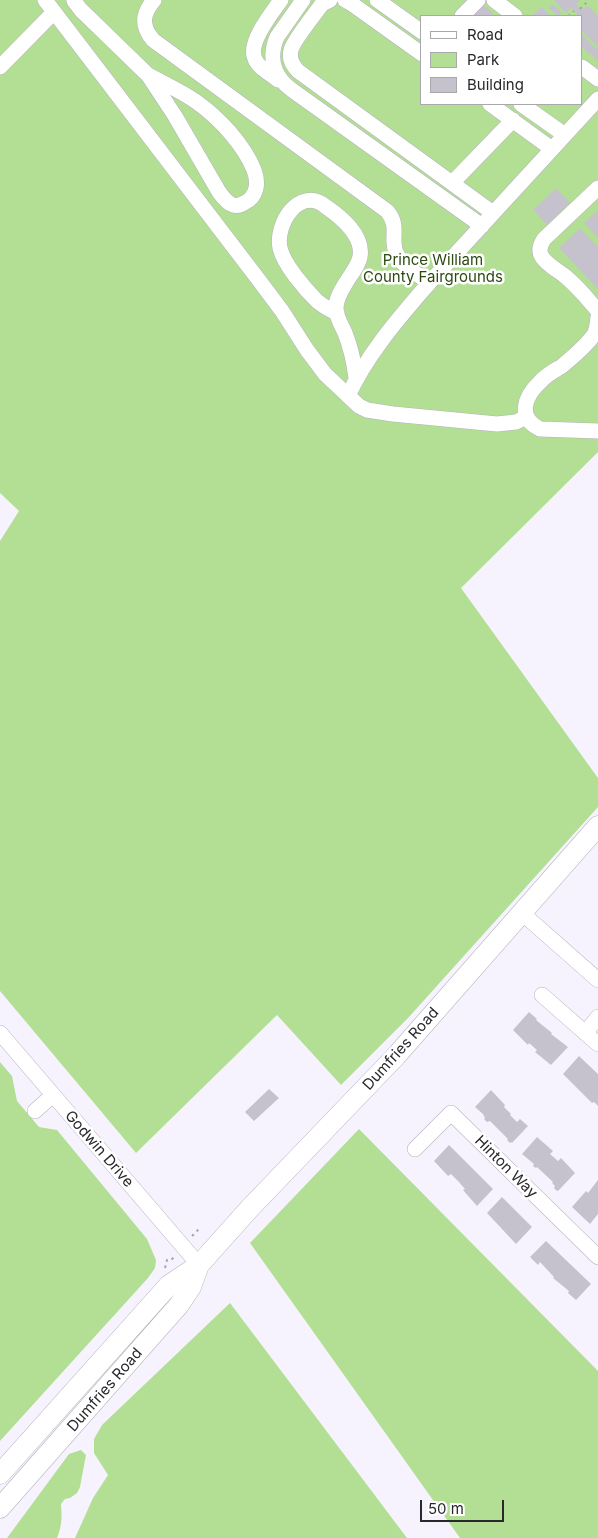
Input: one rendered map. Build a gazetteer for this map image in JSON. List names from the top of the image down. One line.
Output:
{"streets":{"main road":["Dumfries Road"],"street":["Godwin Drive","Hinton Way"]},"crossings":[["Dumfries Road","Godwin Drive"]],"parks":["Prince William County Fairgrounds"],"legend":["Road","Park","Building"],"scale_bar":"50 m"}
